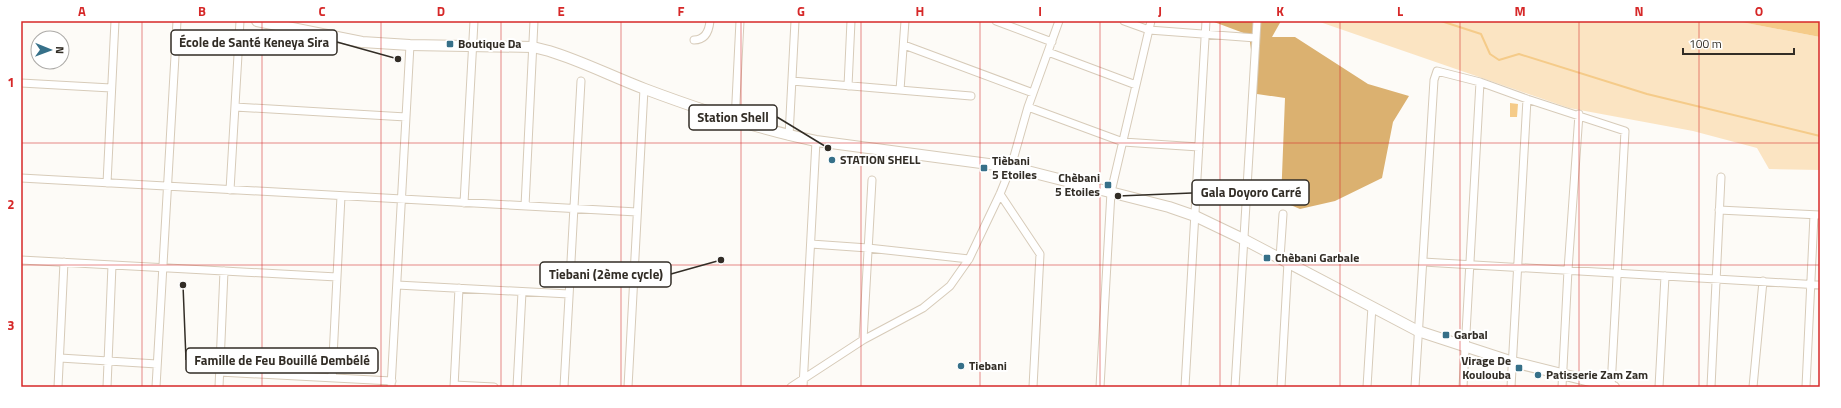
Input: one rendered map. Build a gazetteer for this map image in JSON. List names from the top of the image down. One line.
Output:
{"places":{"transit":["Boutique Da","Tièbani 5 Etoiles","Chèbani 5 Etoiles","Chèbani Garbale","Garbal","Virage De Koulouba"],"other":["École de Santé Keneya Sira","Station Shell","STATION SHELL","Gala Doyoro Carré","Tiebani (2ème cycle)","Famille de Feu Bouillé Dembélé","Tiebani","Patisserie Zam Zam"]},"scale_bar":"100 m","north":"right","grid":{"columns":["A","B","C","D","E","F","G","H","I","J","K","L","M","N","O"],"rows":["1","2","3"]}}
